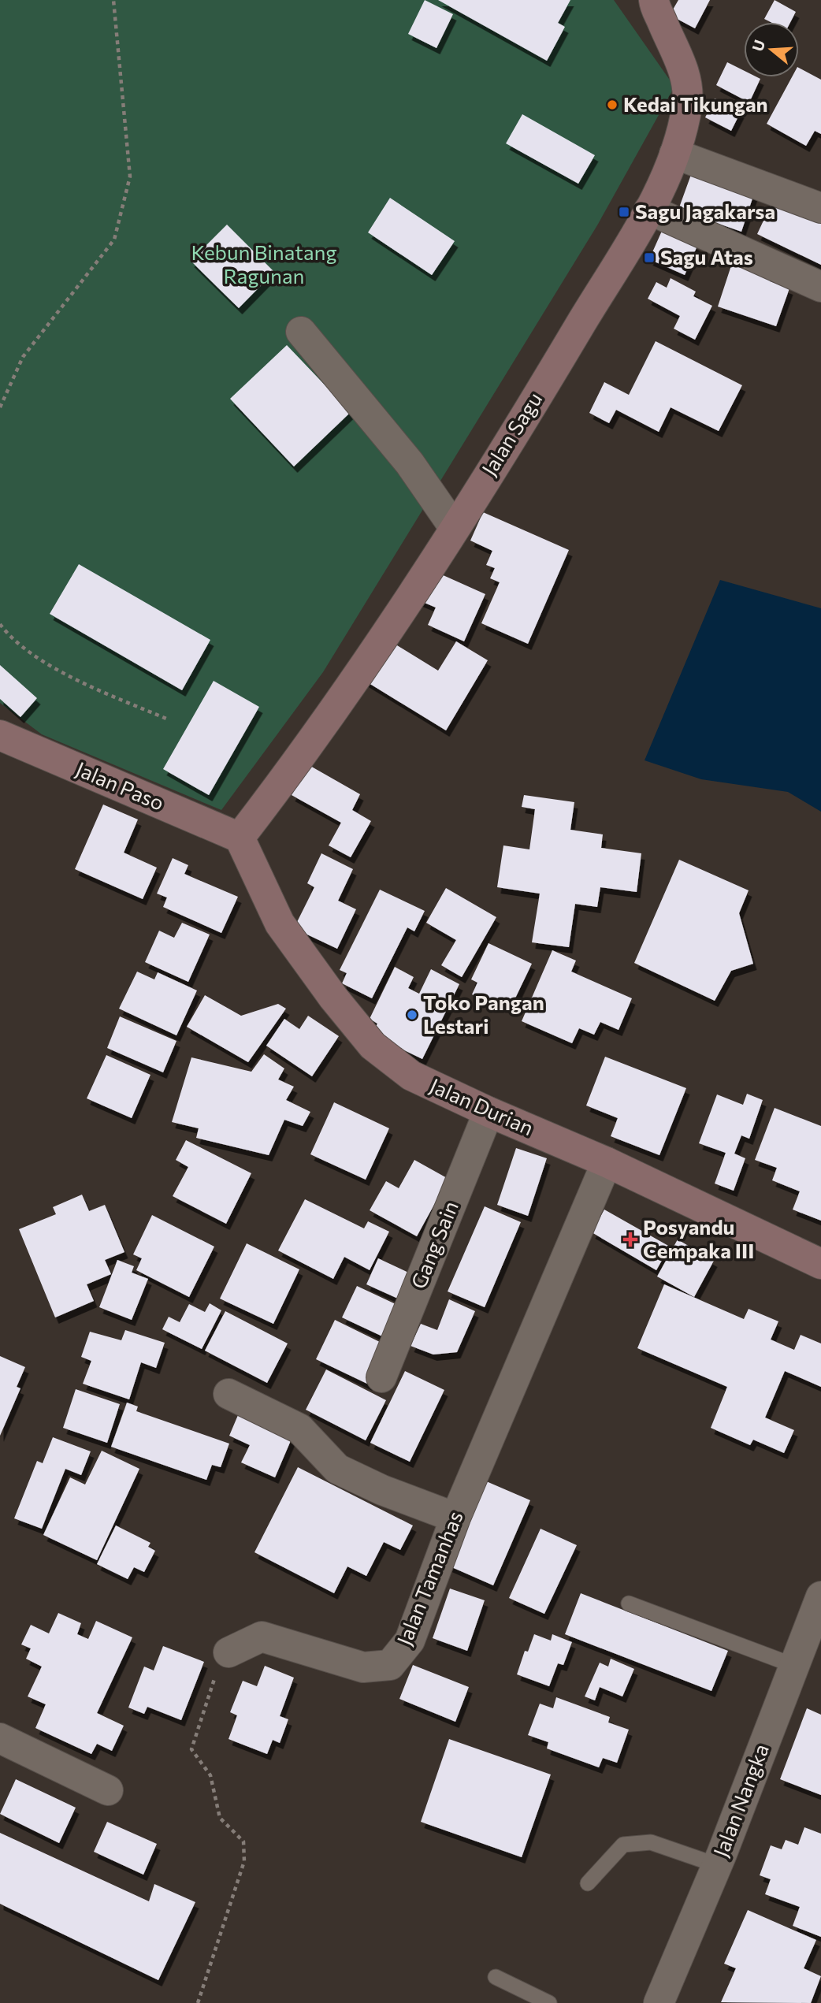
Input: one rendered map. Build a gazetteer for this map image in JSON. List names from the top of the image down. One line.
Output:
{"streets":{"main road":["Jalan Sagu","Jalan Paso","Jalan Durian"],"street":["Gang Sain","Jalan Tamanhas","Jalan Nangka"]},"crossings":[["Jalan Sagu","Jalan Paso"],["Jalan Sagu","Jalan Durian"],["Jalan Paso","Jalan Durian"],["Jalan Durian","Gang Sain"],["Jalan Durian","Jalan Tamanhas"]],"parks":["Kebun Binatang Ragunan"],"places":{"other":["Kedai Tikungan","Toko Pangan Lestari"],"transit":["Sagu Jagakarsa","Sagu Atas"],"health":["Posyandu Cempaka III"]},"north":"left"}
